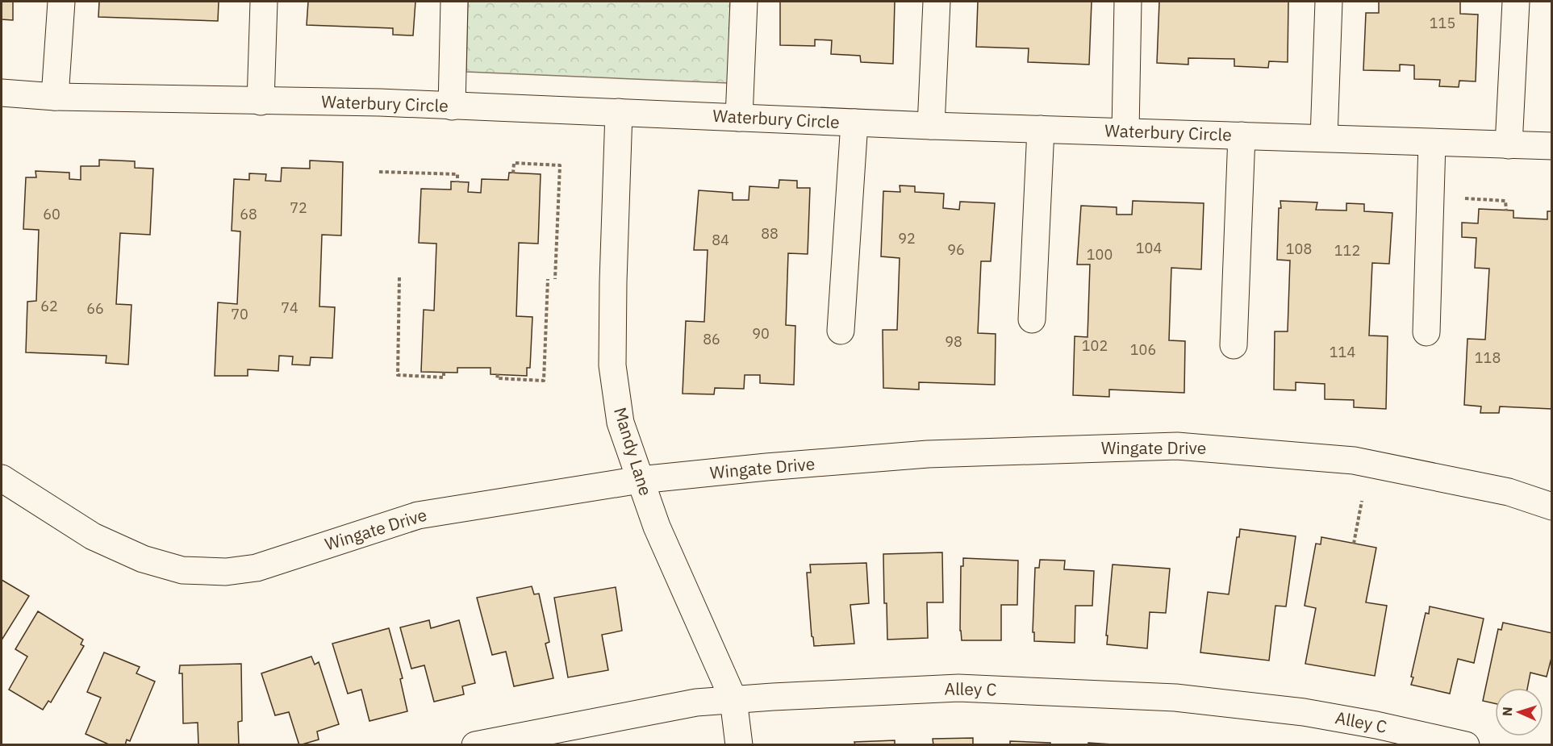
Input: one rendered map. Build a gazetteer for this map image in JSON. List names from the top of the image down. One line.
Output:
{"streets":{"street":["Waterbury Circle","Wingate Drive","Mandy Lane","Alley C"]},"crossings":[["Waterbury Circle","Mandy Lane"],["Wingate Drive","Mandy Lane"],["Mandy Lane","Alley C"]],"house_numbers":["115","72","60","68","88","92","84","104","108","96","112","100","62","74","66","70","90","86","98","102","106","114","118"],"north":"left"}
